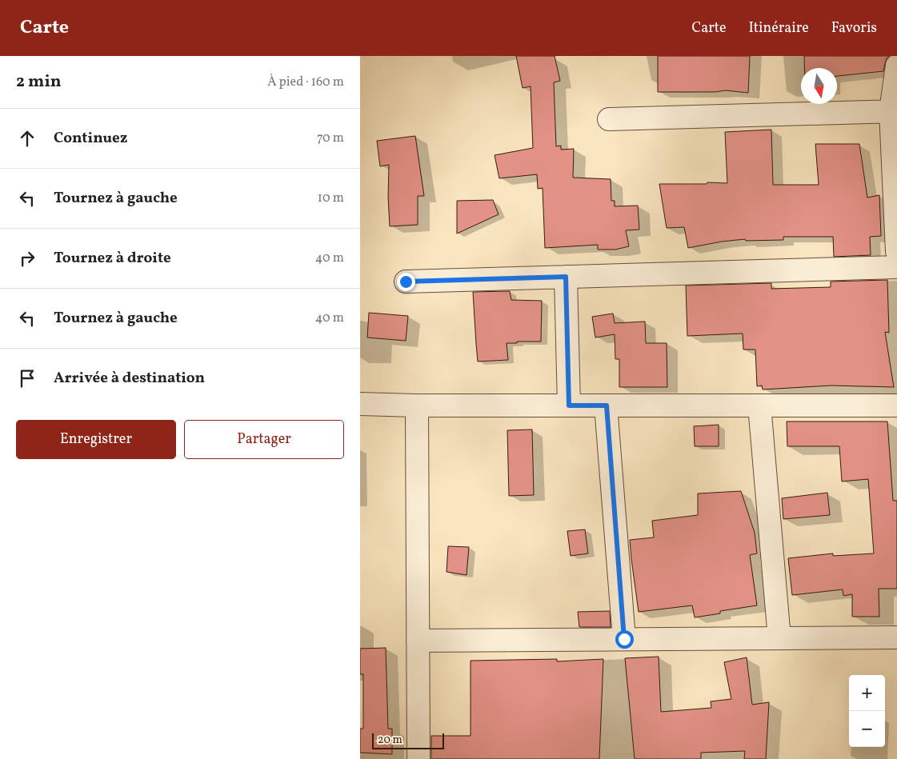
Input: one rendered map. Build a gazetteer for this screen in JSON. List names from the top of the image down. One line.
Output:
{"scale_bar":"20 m","north":"bottom","page":{"header":"Carte","nav":["Carte","Itinéraire","Favoris"],"heading":["2 min","À pied · 160 m"],"list":[["Continuez","70 m"],["Tournez à gauche","10 m"],["Tournez à droite","40 m"],["Tournez à gauche","40 m"],"Arrivée à destination"],"buttons":["Enregistrer","Partager"],"map_buttons":["+","−"],"scale":"20 m"}}
